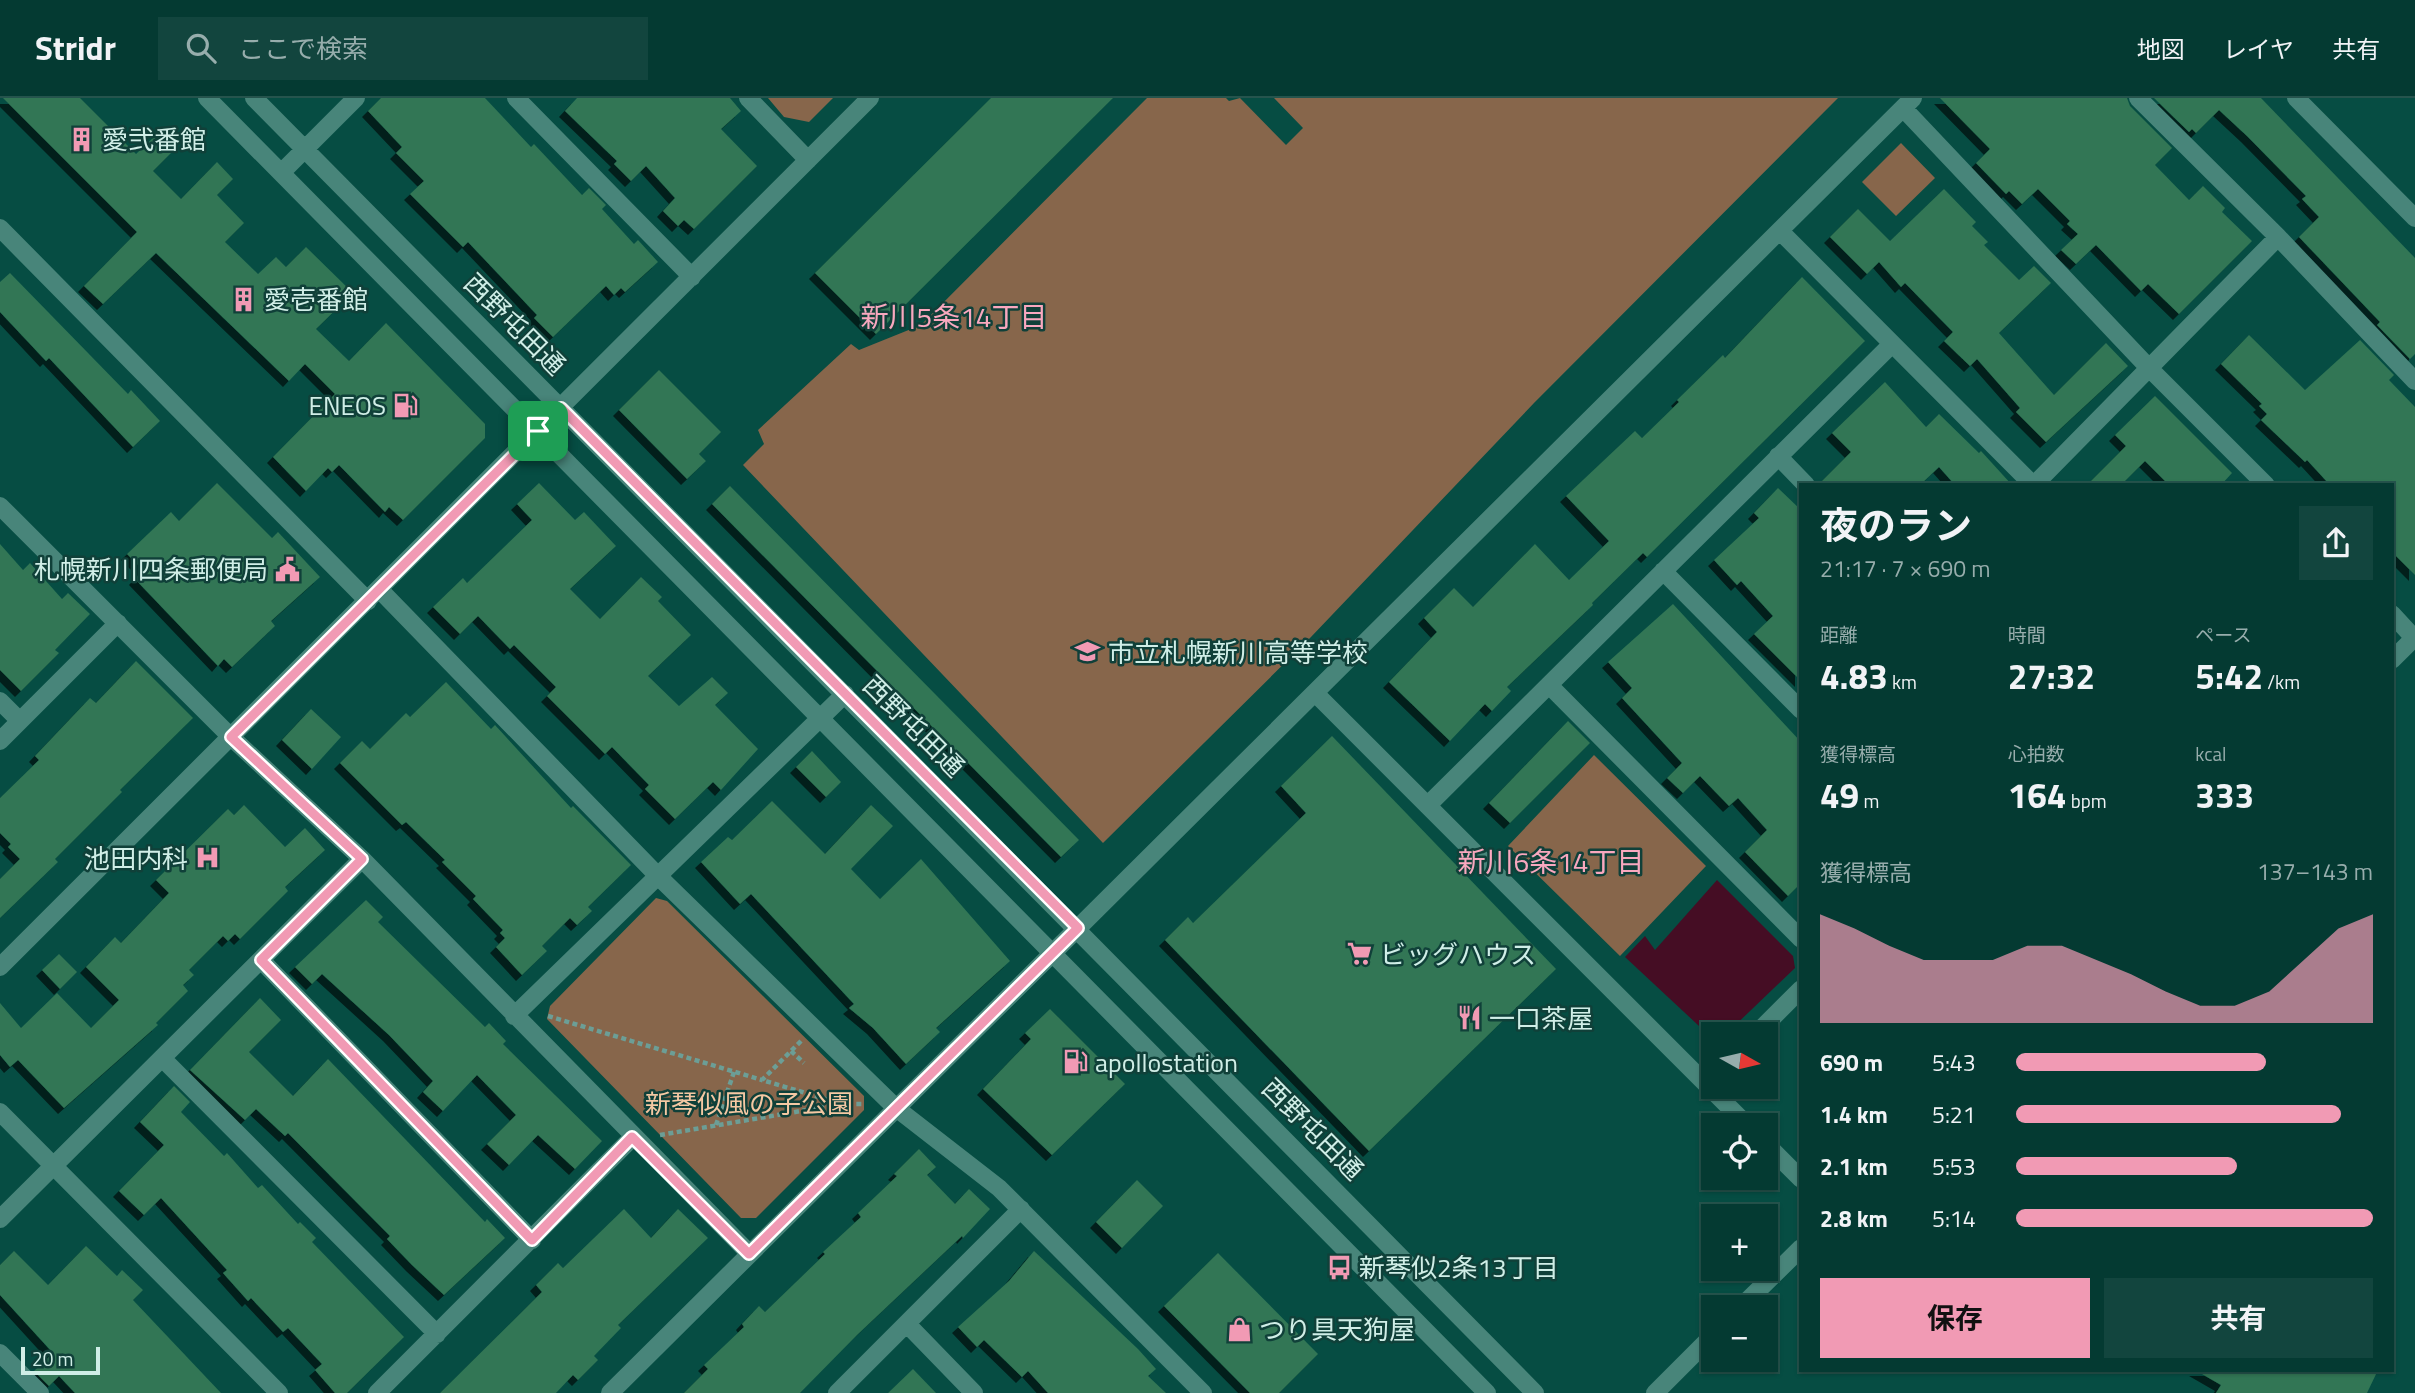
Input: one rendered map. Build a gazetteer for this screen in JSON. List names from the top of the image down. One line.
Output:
{"streets":{"street":["西野屯田通"]},"districts":["新川5条14丁目","新川6条14丁目"],"parks":["新琴似風の子公園"],"places":{"building":["愛弐番館","愛壱番館"],"fuel station":["ENEOS","apollostation"],"public building":["札幌新川四条郵便局"],"school or university":["市立札幌新川高等学校"],"hospital":["池田内科"],"supermarket":["ビッグハウス"],"restaurant":["一口茶屋"],"bus stop":["新琴似2条13丁目"],"shop":["つり具天狗屋"]},"scale_bar":"20 m","north":"right","page":{"header":"Stridr","search":"ここで検索","nav":["地図","レイヤ","共有"],"heading":["夜のラン","21:17 · 7 × 690 m"],"stats":[["距離","4.83 km"],["時間","27:32"],["ペース","5:42 /km"],["獲得標高","49 m"],["心拍数","164 bpm"],["kcal","333"]],"chart":["獲得標高","137–143 m"],"map_buttons":["+","−"],"list":[{"name":"690 m","note":"5:43"},{"name":"1.4 km","note":"5:21"},{"name":"2.1 km","note":"5:53"},{"name":"2.8 km","note":"5:14"}],"buttons":["保存","共有"],"scale":"20 m"}}
